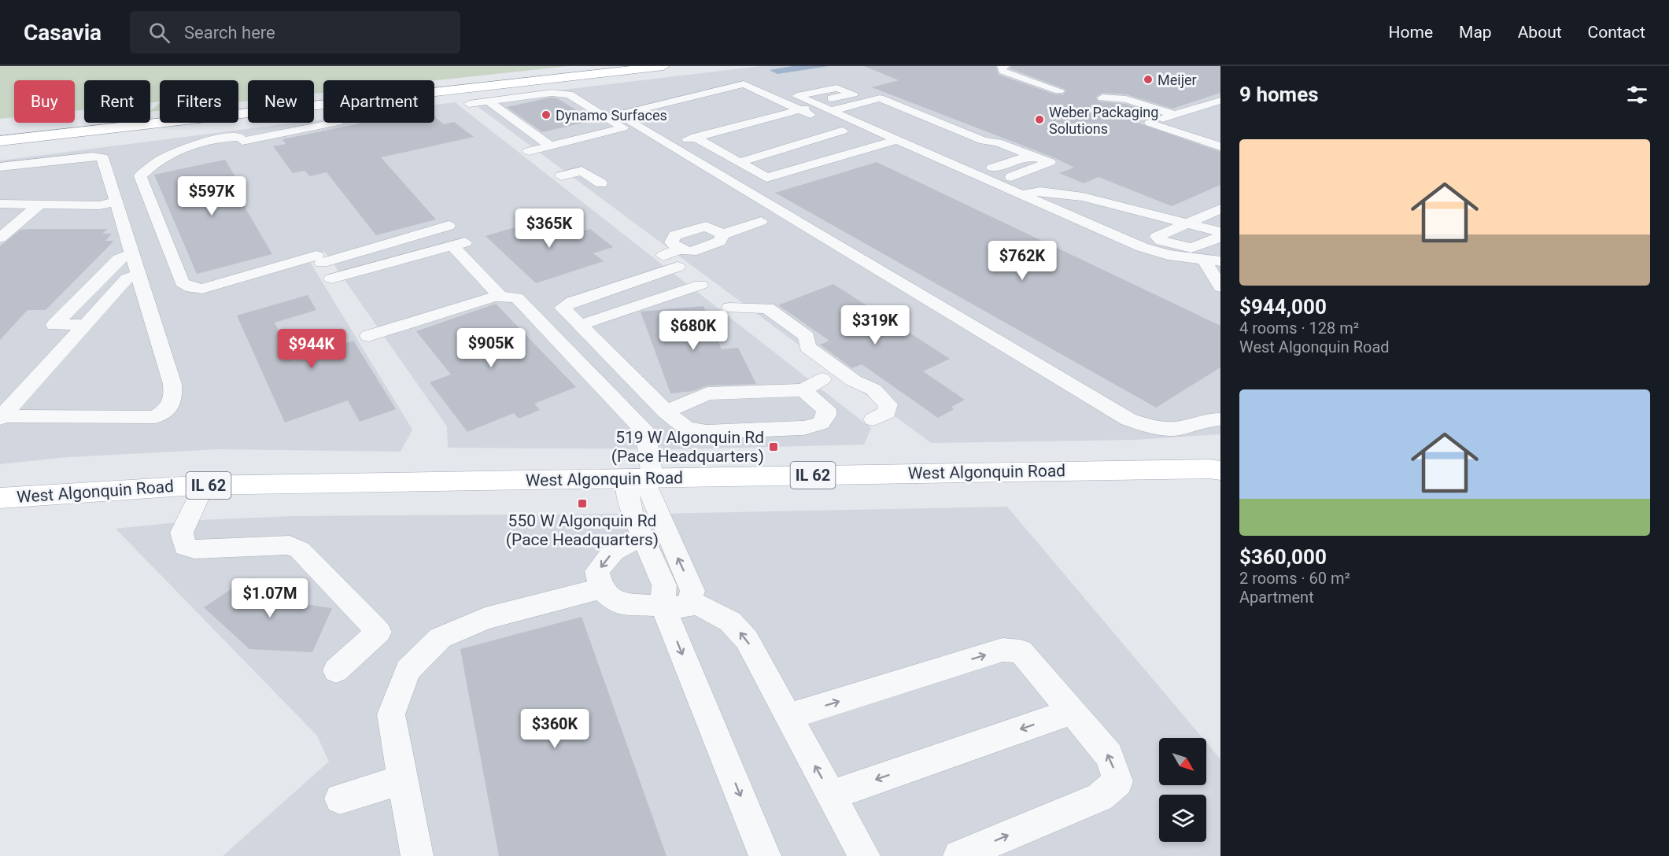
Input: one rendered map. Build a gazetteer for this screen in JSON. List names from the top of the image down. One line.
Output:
{"streets":{"main road":["West Algonquin Road","IL 62"]},"places":{"other":["Meijer","Dynamo Surfaces","Weber Packaging Solutions"],"transit":["519 W Algonquin Rd (Pace Headquarters)","550 W Algonquin Rd (Pace Headquarters)"]},"north":"bottom right","page":{"header":"Casavia","search":"Search here","nav":["Home","Map","About","Contact"],"heading":"9 homes","chip":["Buy","Rent","Filters","New","Apartment"],"list":[{"name":"$944,000","note":"4 rooms · 128 m² · West Algonquin Road"},{"name":"$360,000","note":"2 rooms · 60 m² · Apartment"}],"price":["$597K","$365K","$762K","$319K","$680K","$905K","$944K","$1.07M","$360K"]}}
